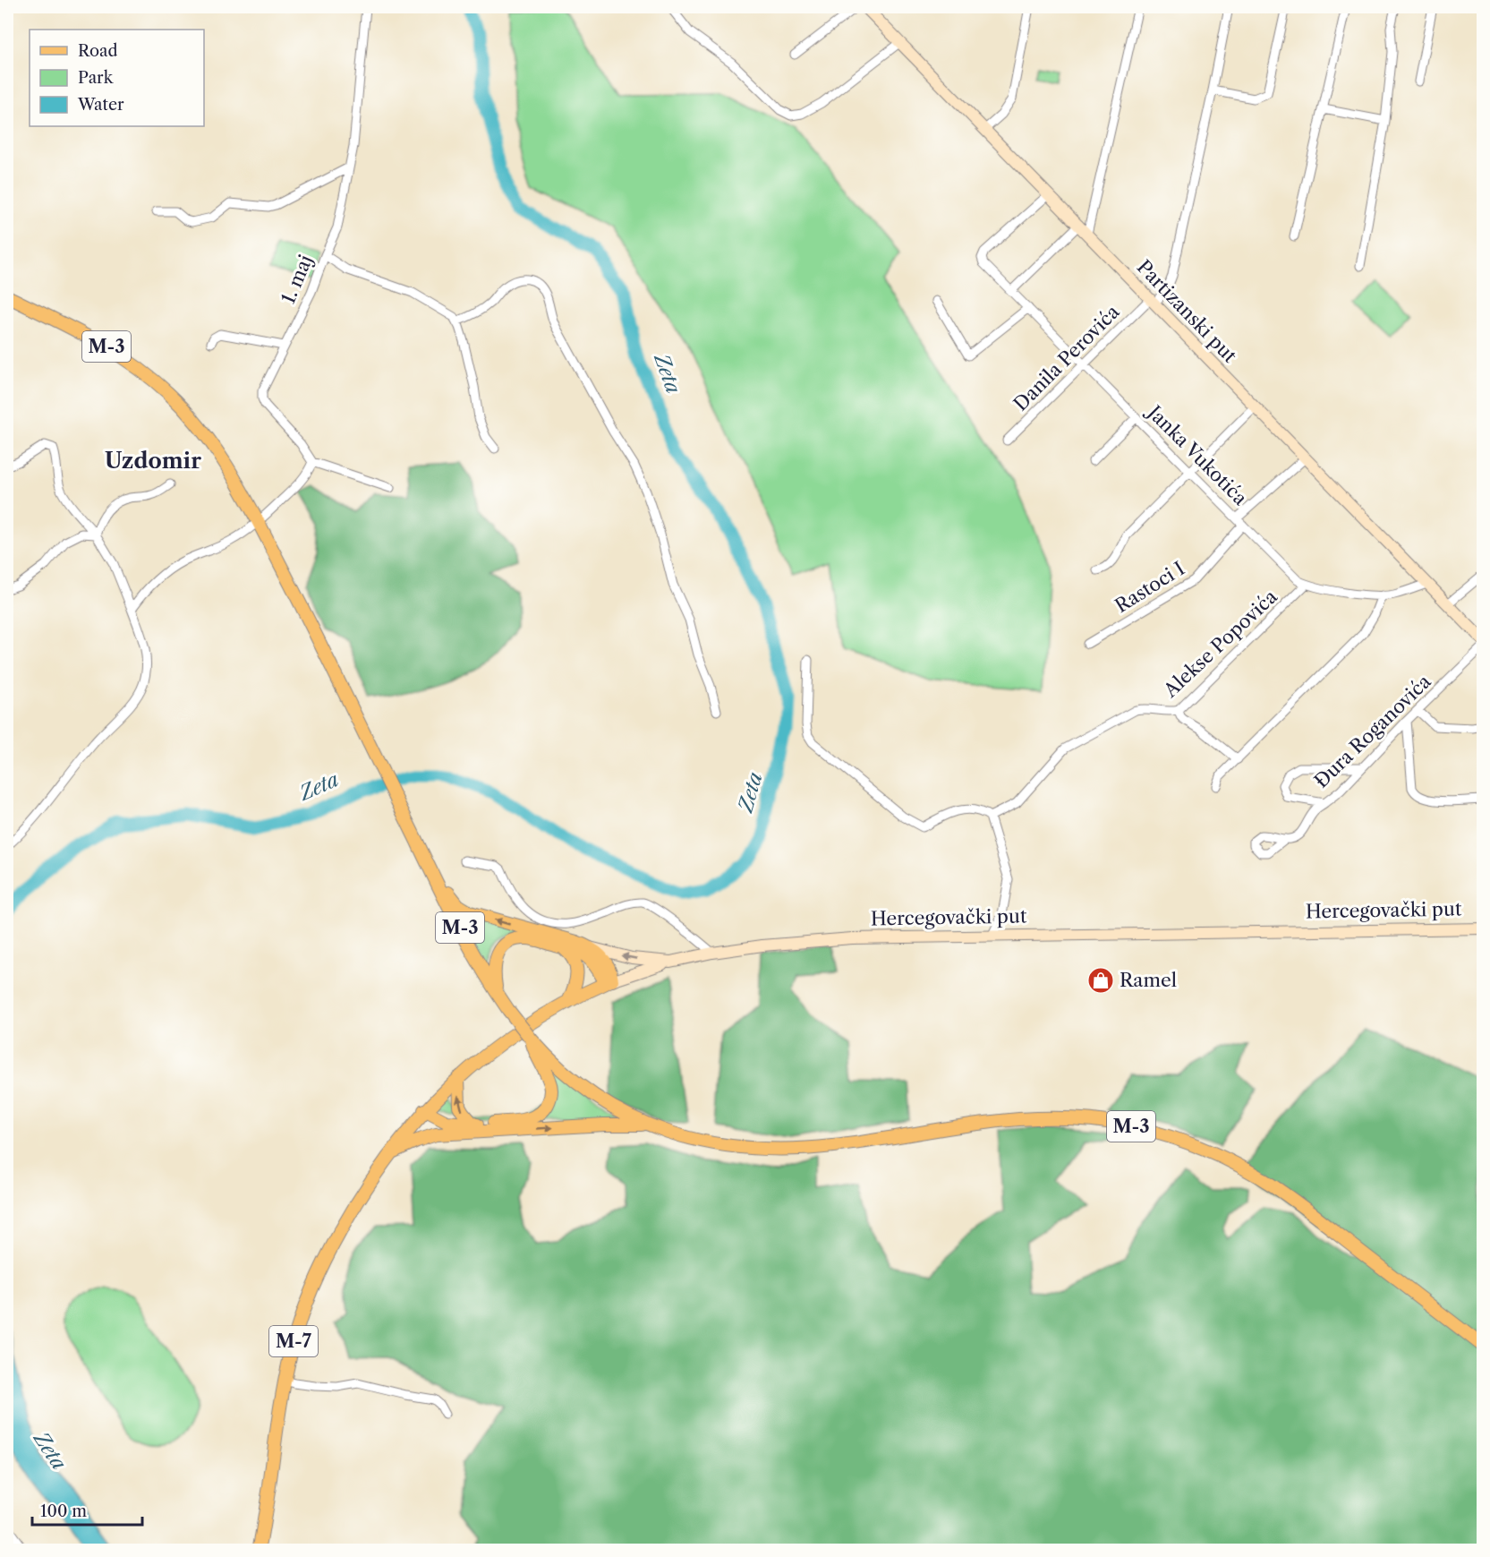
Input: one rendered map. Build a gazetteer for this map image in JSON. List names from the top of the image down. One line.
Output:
{"streets":{"main road":["Partizanski put","M-3","Hercegovački put","M-7"],"street":["1. maj","Danila Perovića","Janka Vukotića","Rastoci I","Alekse Popovića","Đura Roganovića"]},"crossings":[["Partizanski put","Danila Perovića"],["Partizanski put","Janka Vukotića"],["Partizanski put","Rastoci I"],["Danila Perovića","Janka Vukotića"],["Janka Vukotića","Rastoci I"],["Janka Vukotića","Alekse Popovića"]],"districts":["Uzdomir"],"water":["Zeta"],"places":{"shop":["Ramel"]},"legend":["Road","Park","Water"],"scale_bar":"100 m"}
